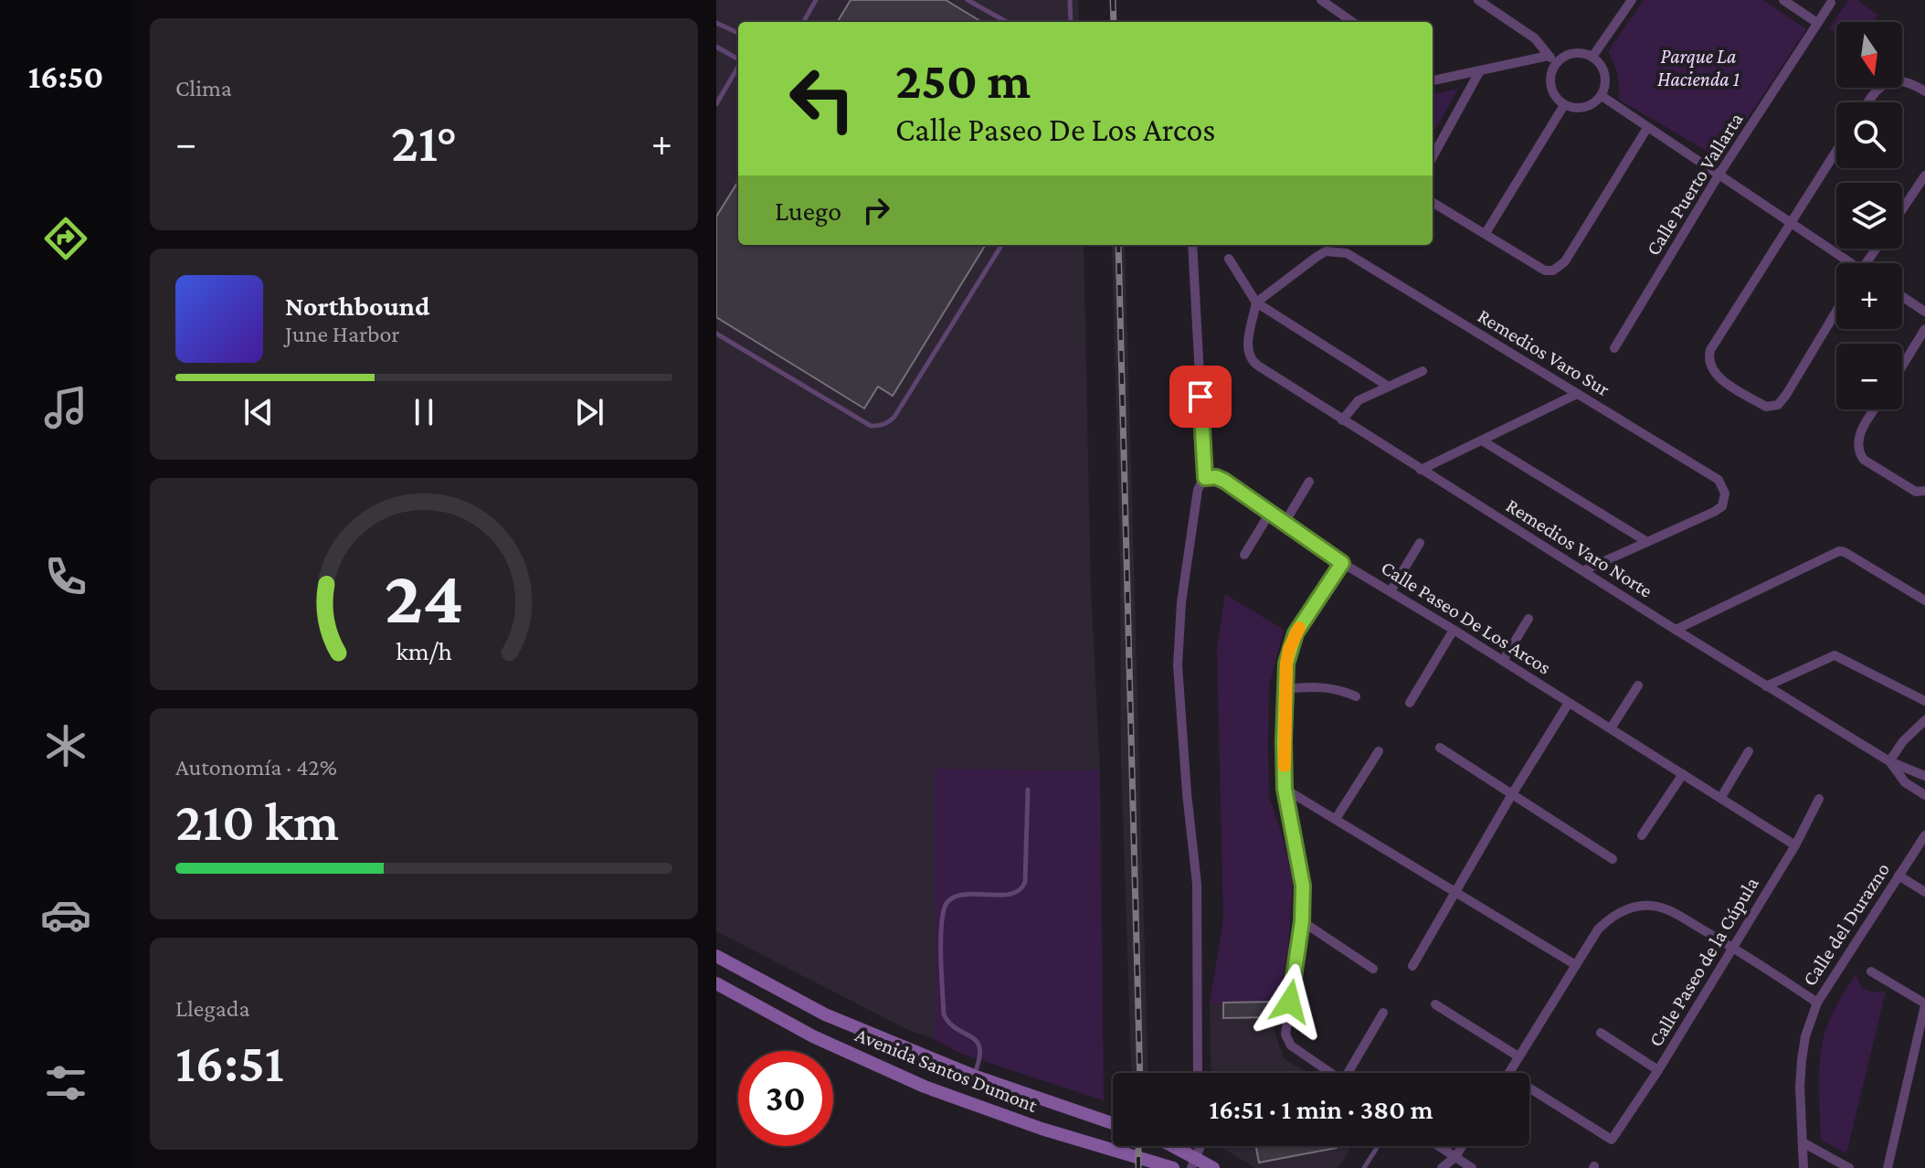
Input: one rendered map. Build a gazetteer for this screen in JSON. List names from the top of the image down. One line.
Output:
{"streets":{"main road":["Avenida Santos Dumont"],"street":["Calle Puerto Vallarta","Remedios Varo Sur","Remedios Varo Norte","Calle Paseo De Los Arcos","Calle del Durazno","Calle Paseo de la Cúpula"]},"crossings":[["Remedios Varo Sur","Remedios Varo Norte"],["Calle Paseo De Los Arcos","Calle Paseo de la Cúpula"]],"parks":["Parque La Hacienda 1"],"north":"bottom","page":{"tabs":"16:50","tile":["Clima",["Autonomía · 42%","210 km"],["Llegada","16:51"]],"map_buttons":["+","−"],"turn":["250 m","Calle Paseo De Los Arcos"],"heat":["−","21°","+"],"then":"Luego","song":["Northbound","June Harbor"],"limit":"30","trip":"16:51 · 1 min · 380 m","gauge":["24","km/h"]}}
